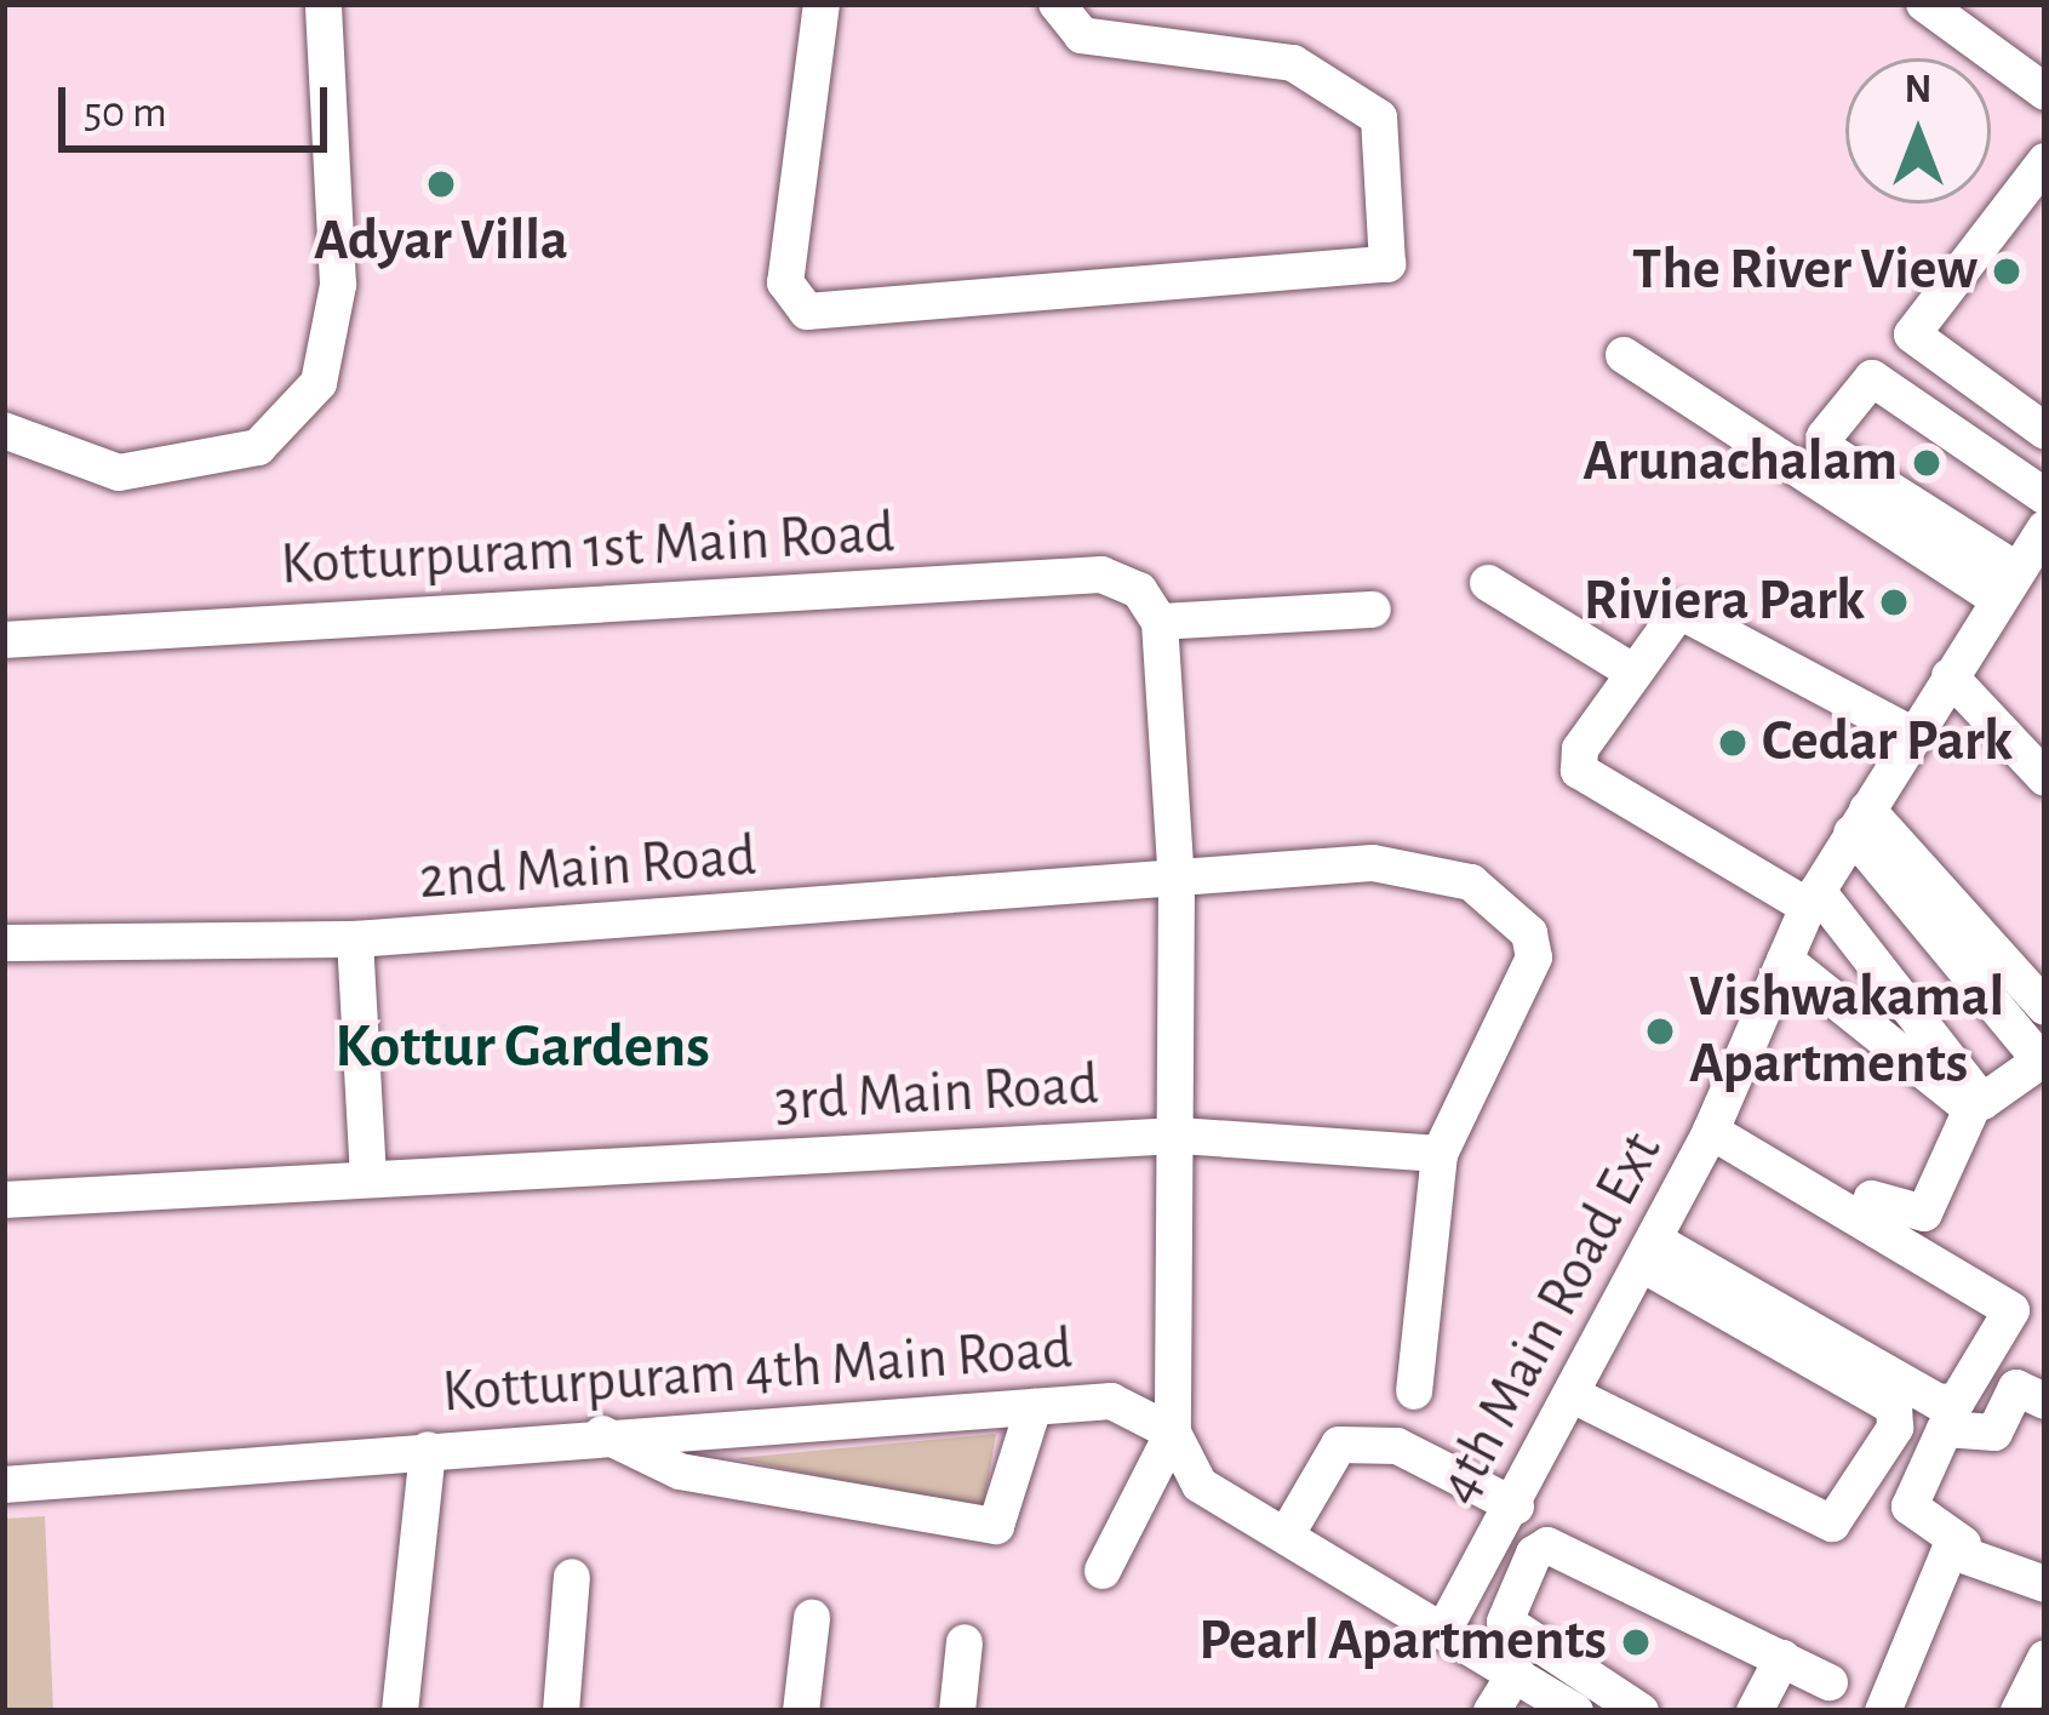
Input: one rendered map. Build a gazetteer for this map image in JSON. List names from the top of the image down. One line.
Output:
{"streets":{"street":["Kotturpuram 1st Main Road","2nd Main Road","3rd Main Road","4th Main Road Ext","Kotturpuram 4th Main Road"]},"crossings":[["2nd Main Road","3rd Main Road"]],"districts":["Kottur Gardens"],"places":["Adyar Villa","The River View","Arunachalam","Riviera Park","Cedar Park","Vishwakamal Apartments","Pearl Apartments"],"scale_bar":"50 m","north":"top"}
